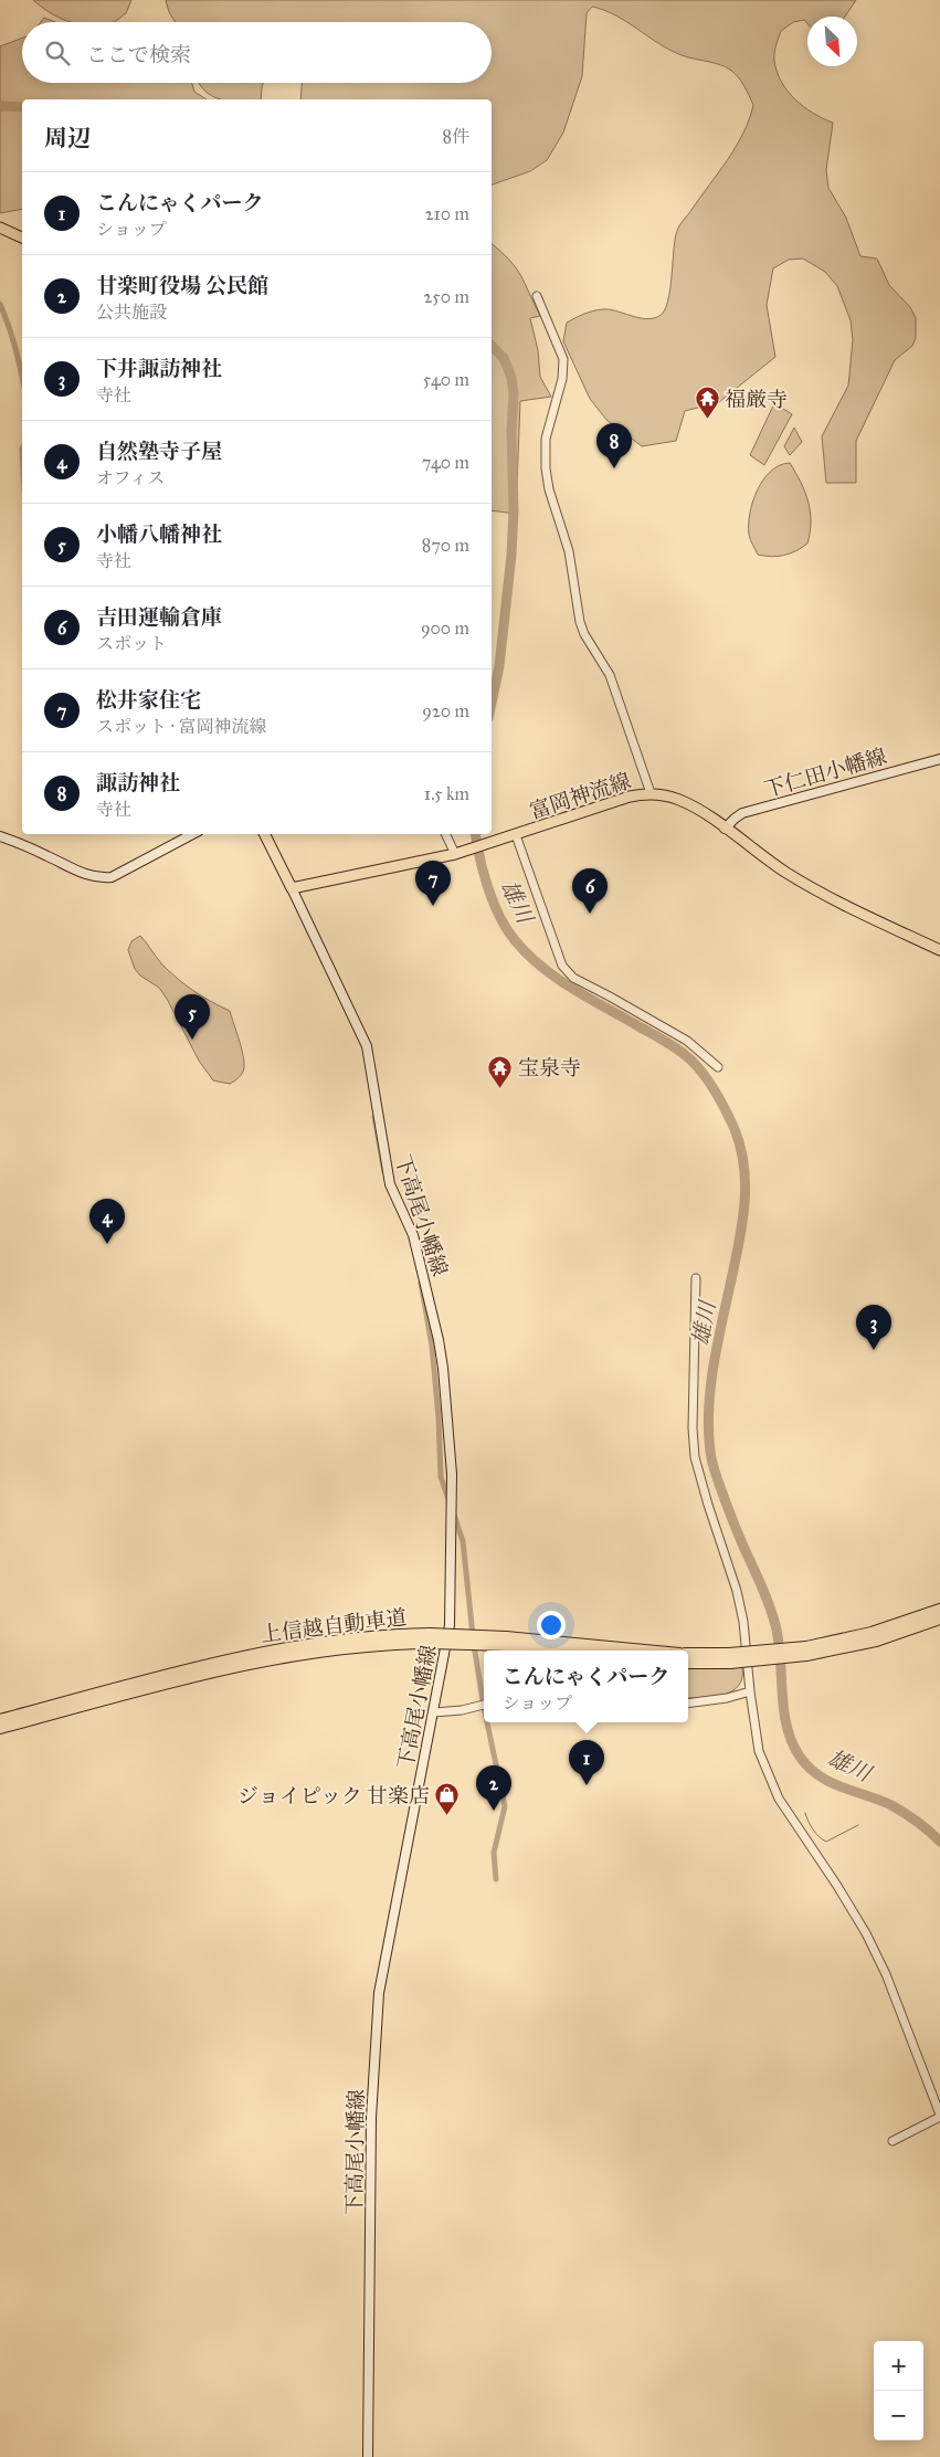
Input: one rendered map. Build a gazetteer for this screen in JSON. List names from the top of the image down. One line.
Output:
{"streets":{"highway":["上信越自動車道"],"main road":["下仁田小幡線","富岡神流線","下高尾小幡線"]},"crossings":[["下仁田小幡線","富岡神流線"],["富岡神流線","下高尾小幡線"]],"water":["雄川"],"places":{"temple":["福厳寺","宝泉寺"],"shop":["ジョイピック 甘楽店"]},"north":"bottom right","page":{"search":"ここで検索","heading":["周辺","8件"],"list":[{"mark":"1","name":"こんにゃくパーク","note":"ショップ","value":"210 m"},{"mark":"2","name":"甘楽町役場 公民館","note":"公共施設","value":"250 m"},{"mark":"3","name":"下井諏訪神社","note":"寺社","value":"540 m"},{"mark":"4","name":"自然塾寺子屋","note":"オフィス","value":"740 m"},{"mark":"5","name":"小幡八幡神社","note":"寺社","value":"870 m"},{"mark":"6","name":"吉田運輸倉庫","note":"スポット","value":"900 m"},{"mark":"7","name":"松井家住宅","note":"スポット · 富岡神流線","value":"920 m"},{"mark":"8","name":"諏訪神社","note":"寺社","value":"1.5 km"}],"pins":["8","7","6","5","4","3","1","2"],"popup":["こんにゃくパーク","ショップ"],"map_buttons":["+","−"]}}
